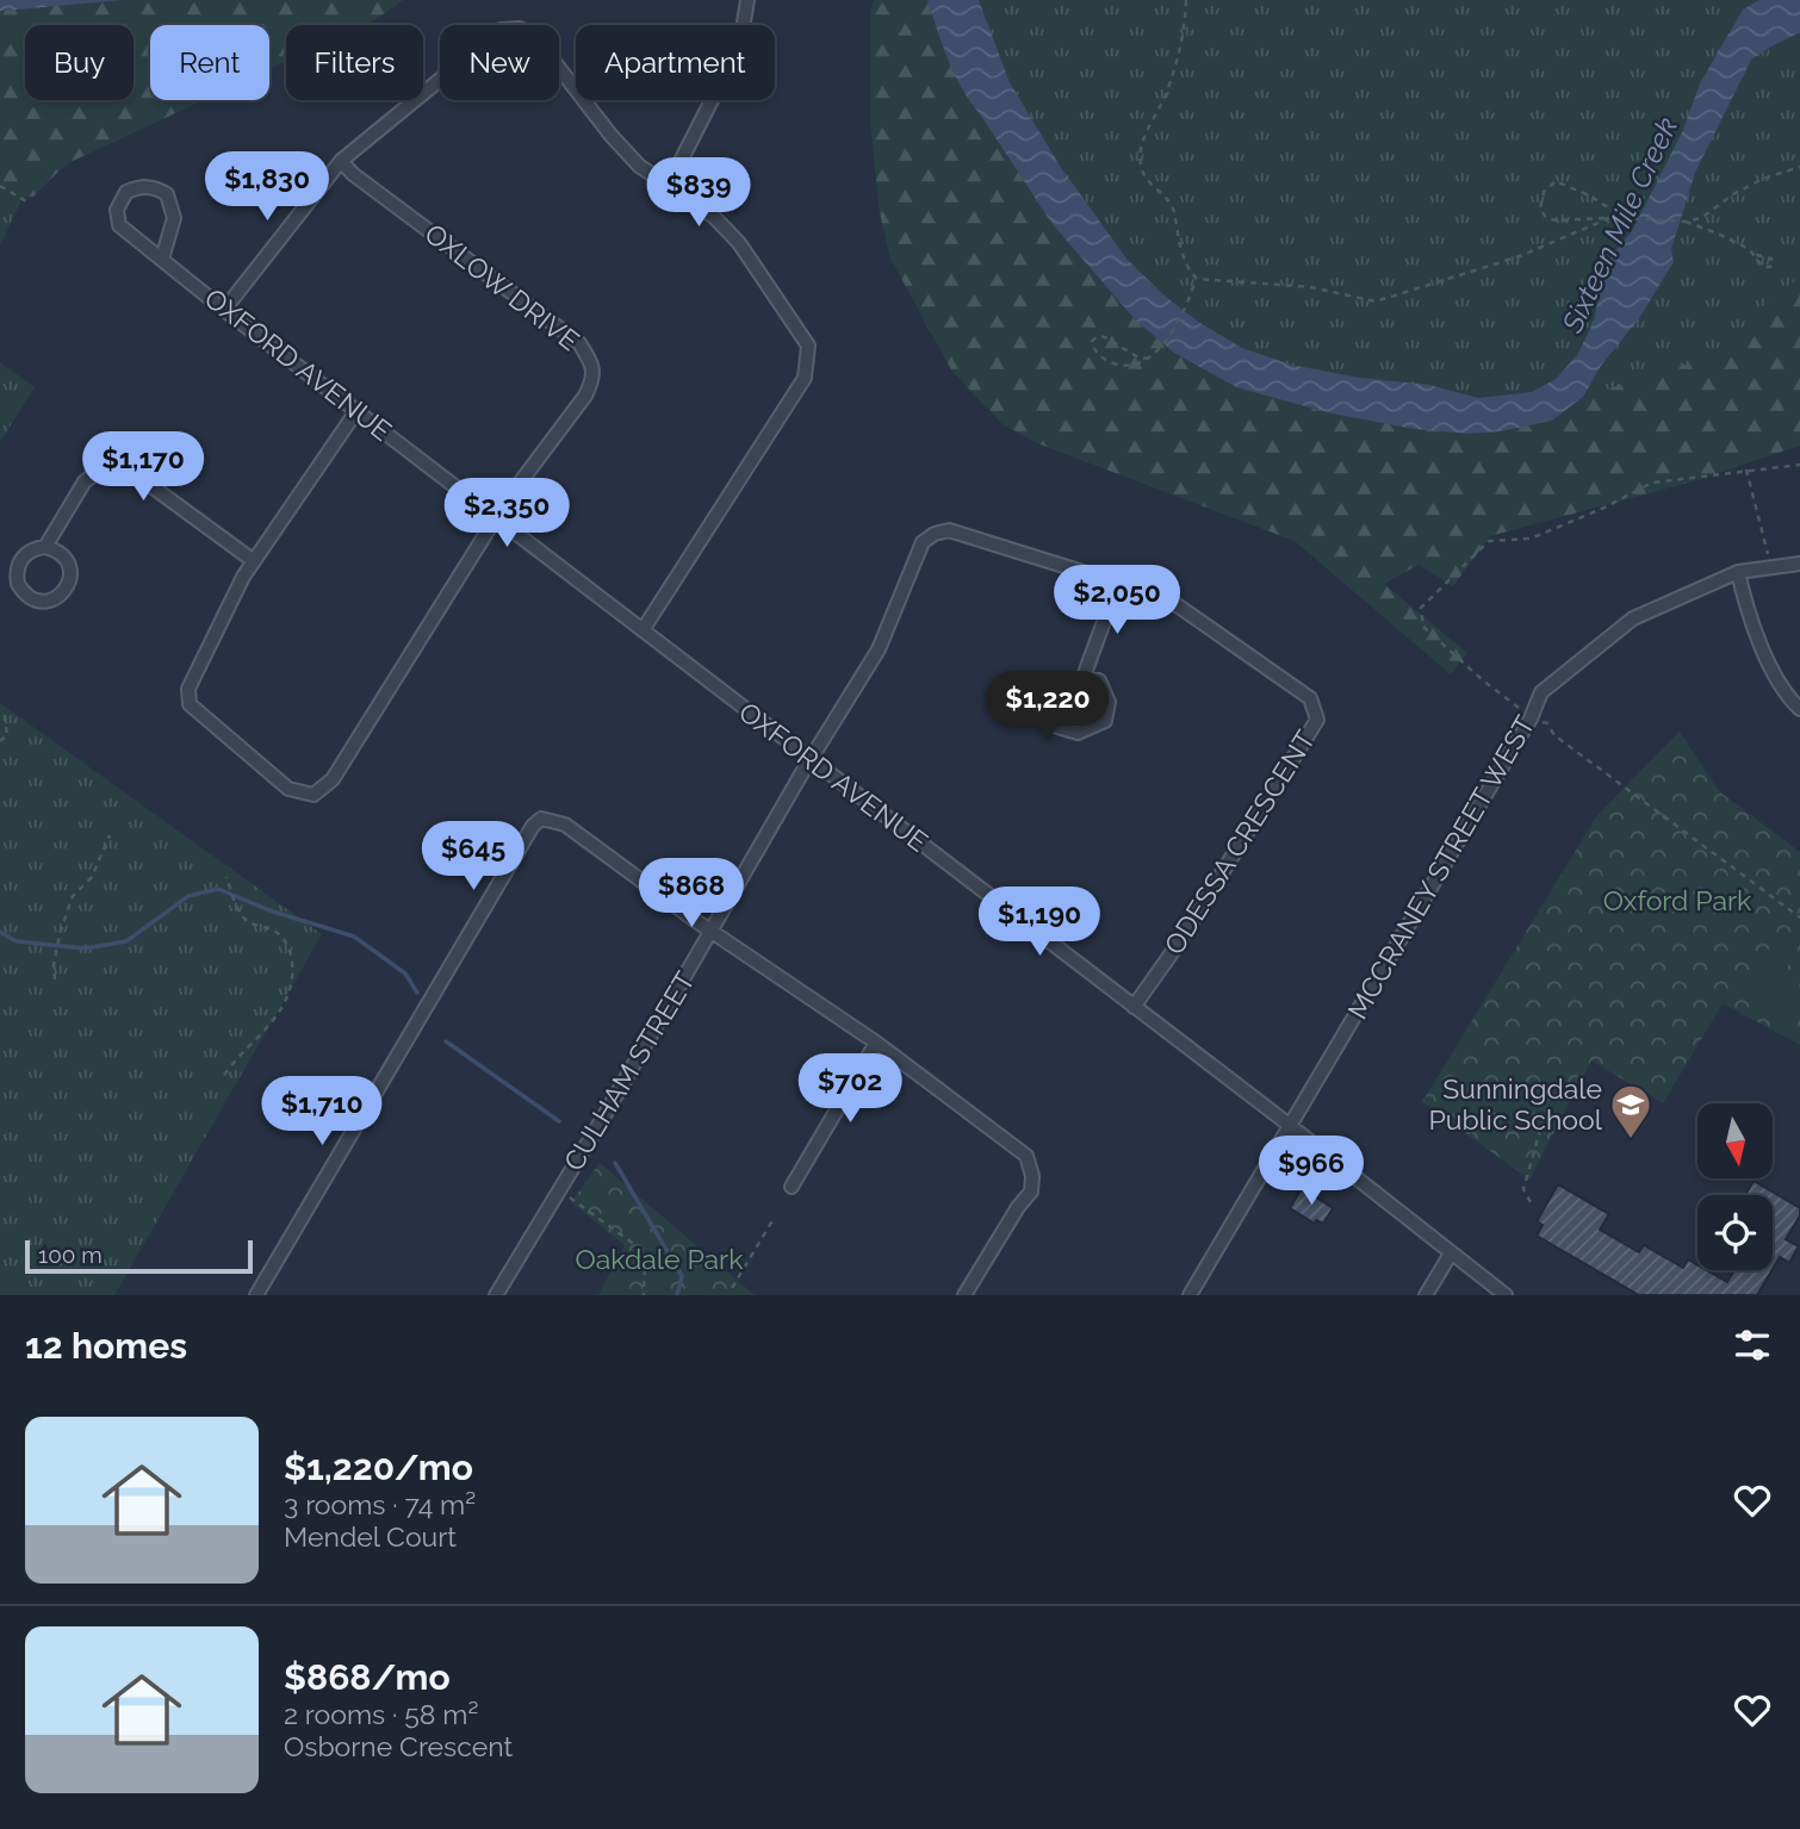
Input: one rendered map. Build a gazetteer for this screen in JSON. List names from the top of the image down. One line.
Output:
{"streets":{"street":["OXLOW DRIVE","OXFORD AVENUE","ODESSA CRESCENT","MCCRANEY STREET WEST","CULHAM STREET"]},"crossings":[["OXLOW DRIVE","OXFORD AVENUE"],["OXFORD AVENUE","ODESSA CRESCENT"],["OXFORD AVENUE","MCCRANEY STREET WEST"],["OXFORD AVENUE","CULHAM STREET"],["ODESSA CRESCENT","CULHAM STREET"]],"water":["Sixteen Mile Creek"],"parks":["Oxford Park","Oakdale Park"],"places":{"school or university":["Sunningdale Public School"]},"scale_bar":"100 m","north":"bottom","page":{"chip":["Buy","Rent","Filters","New","Apartment"],"price":["$1,830","$839","$1,170","$2,350","$2,050","$1,220","$645","$868","$1,190","$702","$1,710","$966"],"scale":"100 m","heading":"12 homes","list":[{"name":"$1,220/mo","note":"3 rooms · 74 m² · Mendel Court"},{"name":"$868/mo","note":"2 rooms · 58 m² · Osborne Crescent"}]}}
